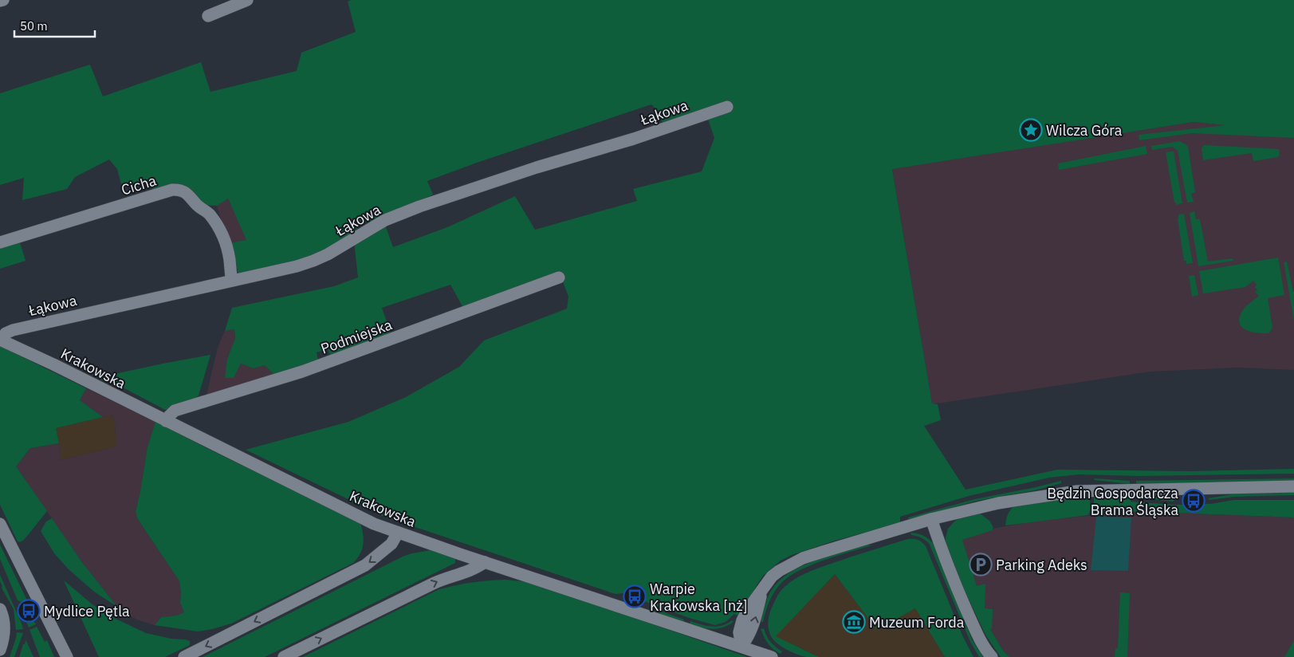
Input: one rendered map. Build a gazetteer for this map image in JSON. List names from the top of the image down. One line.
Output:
{"streets":{"street":["Łąkowa","Cicha","Podmiejska","Krakowska"]},"crossings":[["Łąkowa","Cicha"],["Łąkowa","Krakowska"],["Podmiejska","Krakowska"]],"places":{"place":["Wilcza Góra"],"bus stop":["Będzin Gospodarcza Brama Śląska","Warpie Krakowska [nż]","Mydlice Pętla"],"parking":["Parking Adeks"],"museum":["Muzeum Forda"]},"scale_bar":"50 m"}
